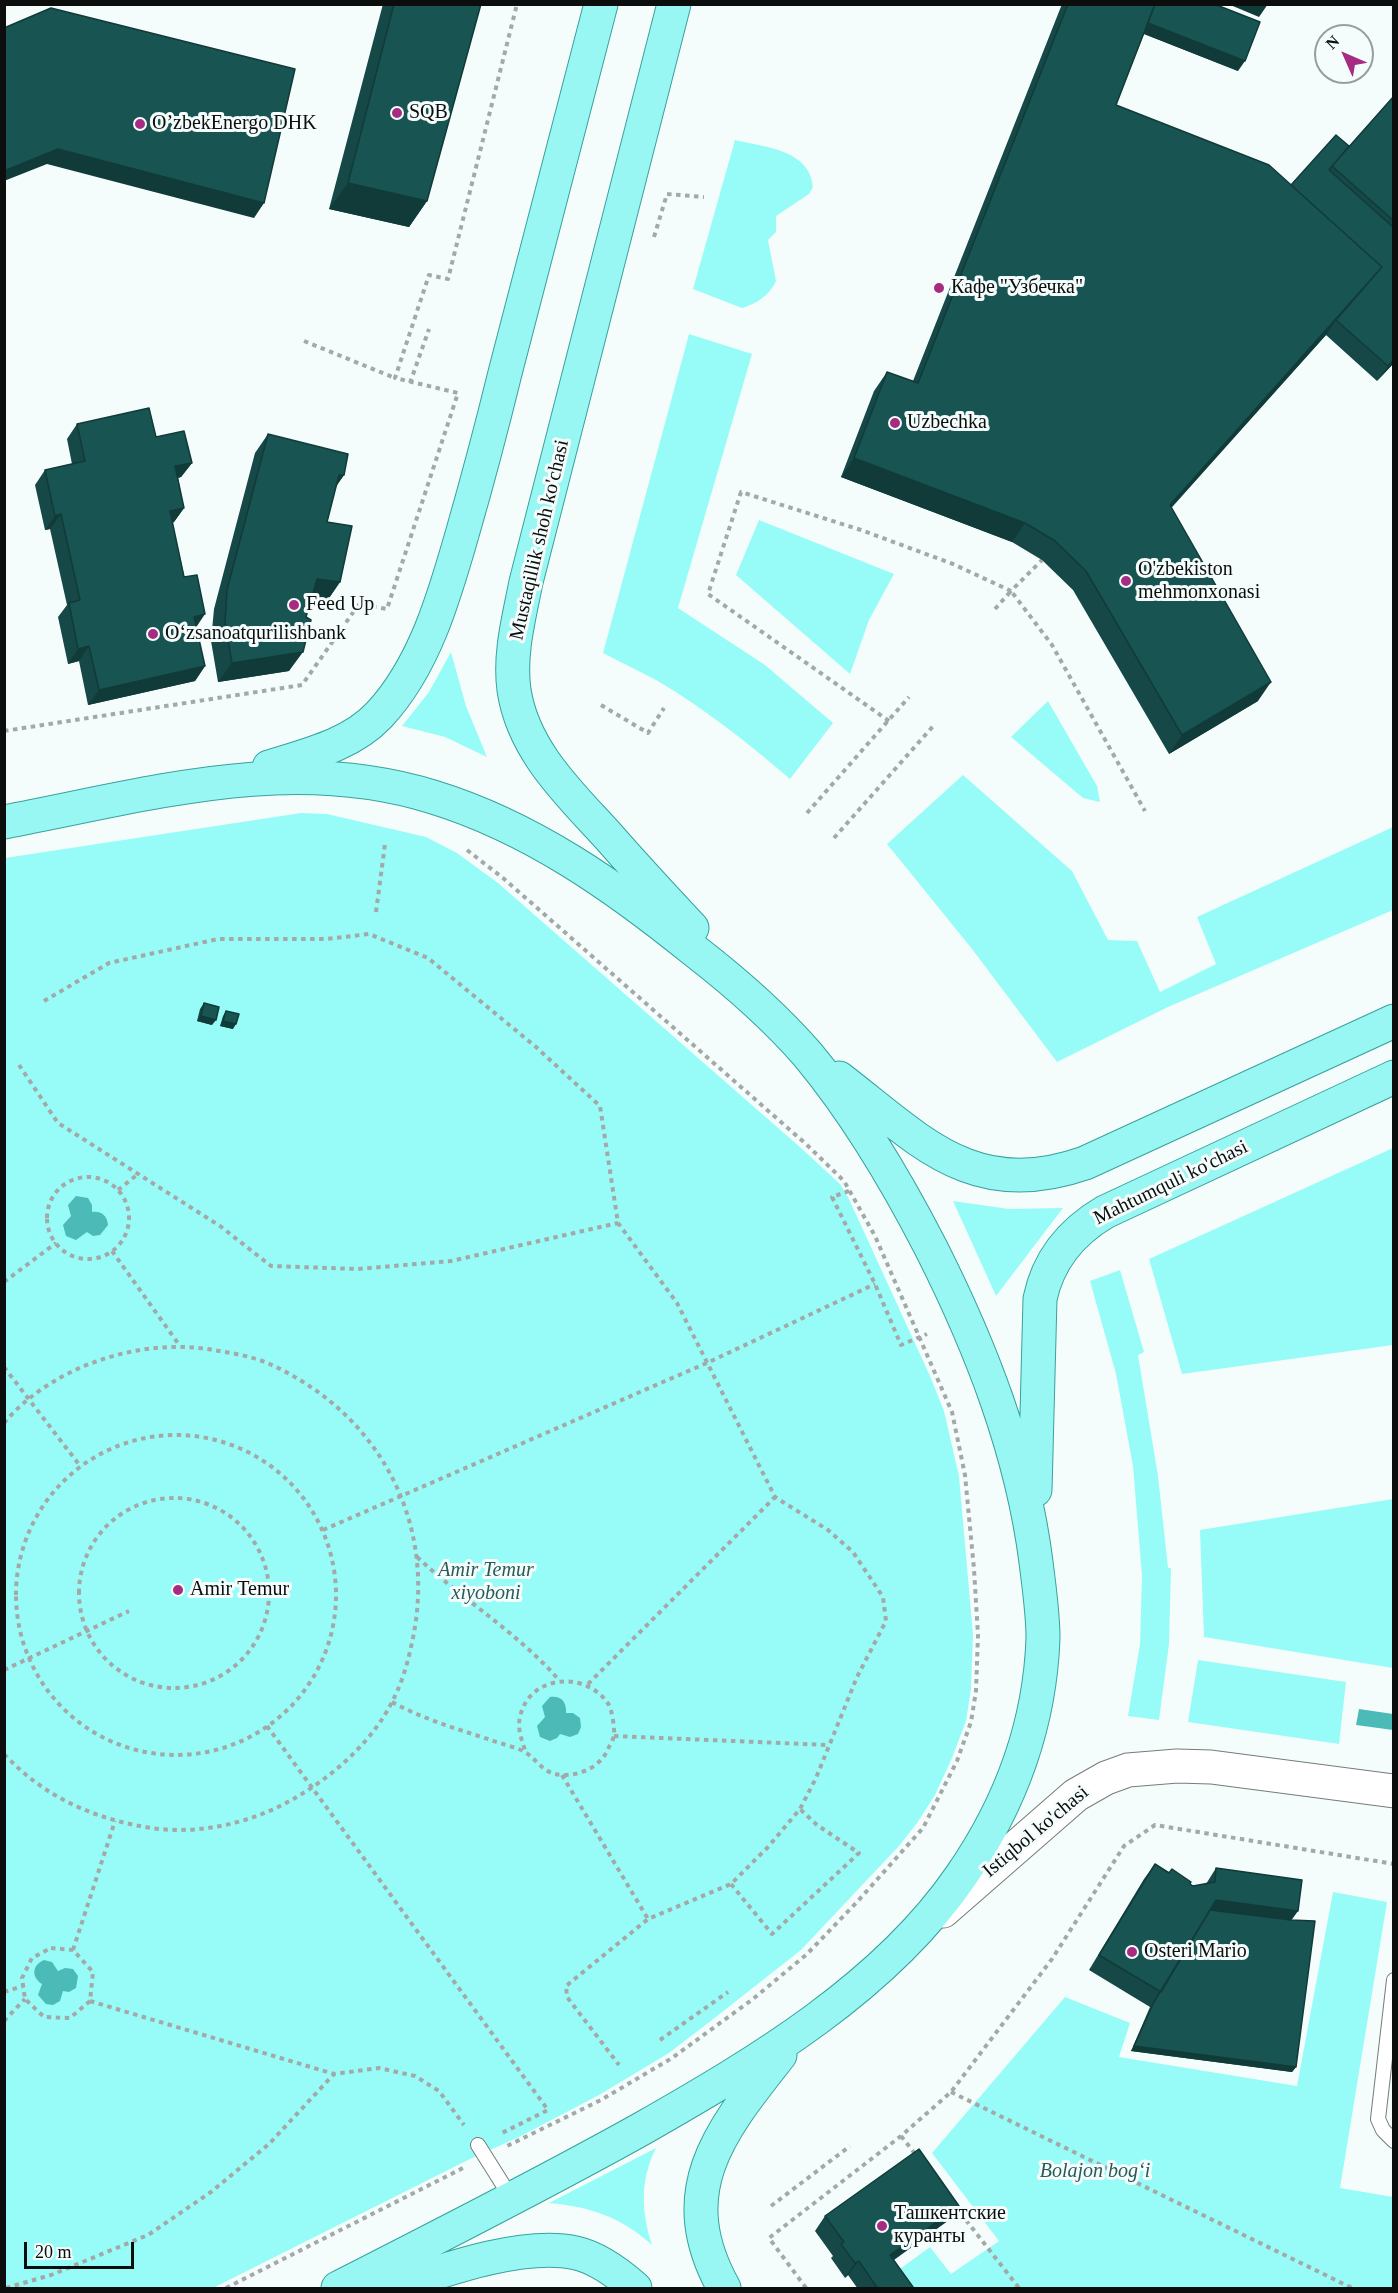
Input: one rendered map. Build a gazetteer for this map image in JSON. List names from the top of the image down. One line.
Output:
{"streets":{"main road":["Mustaqillik shoh ko'chasi","Mahtumquli ko'chasi"],"street":["Istiqbol ko'chasi"]},"parks":["Amir Temur xiyoboni","Bolajon bog‘i"],"places":["SQB","O’zbekEnergo DHK","Кафе \"Узбечка\"","Uzbechka","O'zbekiston mehmonxonasi","Feed Up","Oʻzsanoatqurilishbank","Amir Temur","Osteri Mario","Ташкентские куранты"],"scale_bar":"20 m","north":"top left"}
